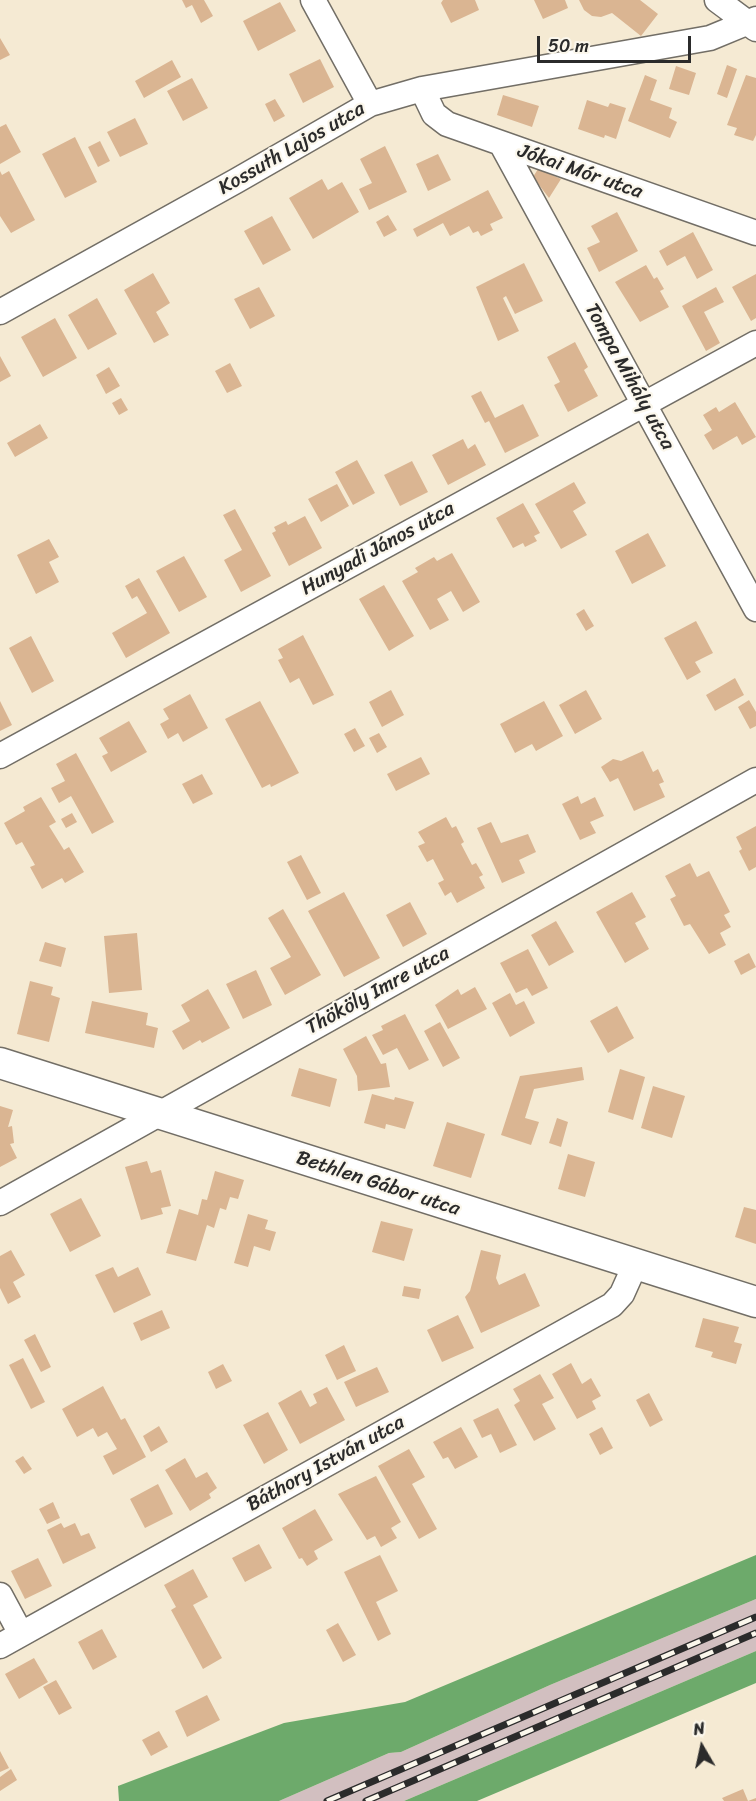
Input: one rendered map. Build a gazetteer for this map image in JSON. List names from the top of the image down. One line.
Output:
{"streets":{"street":["Kossuth Lajos utca","Jókai Mór utca","Tompa Mihály utca","Hunyadi János utca","Thököly Imre utca","Bethlen Gábor utca","Báthory István utca"]},"crossings":[["Kossuth Lajos utca","Jókai Mór utca"],["Jókai Mór utca","Tompa Mihály utca"],["Tompa Mihály utca","Hunyadi János utca"],["Thököly Imre utca","Bethlen Gábor utca"],["Bethlen Gábor utca","Báthory István utca"]],"scale_bar":"50 m","north":"top"}
